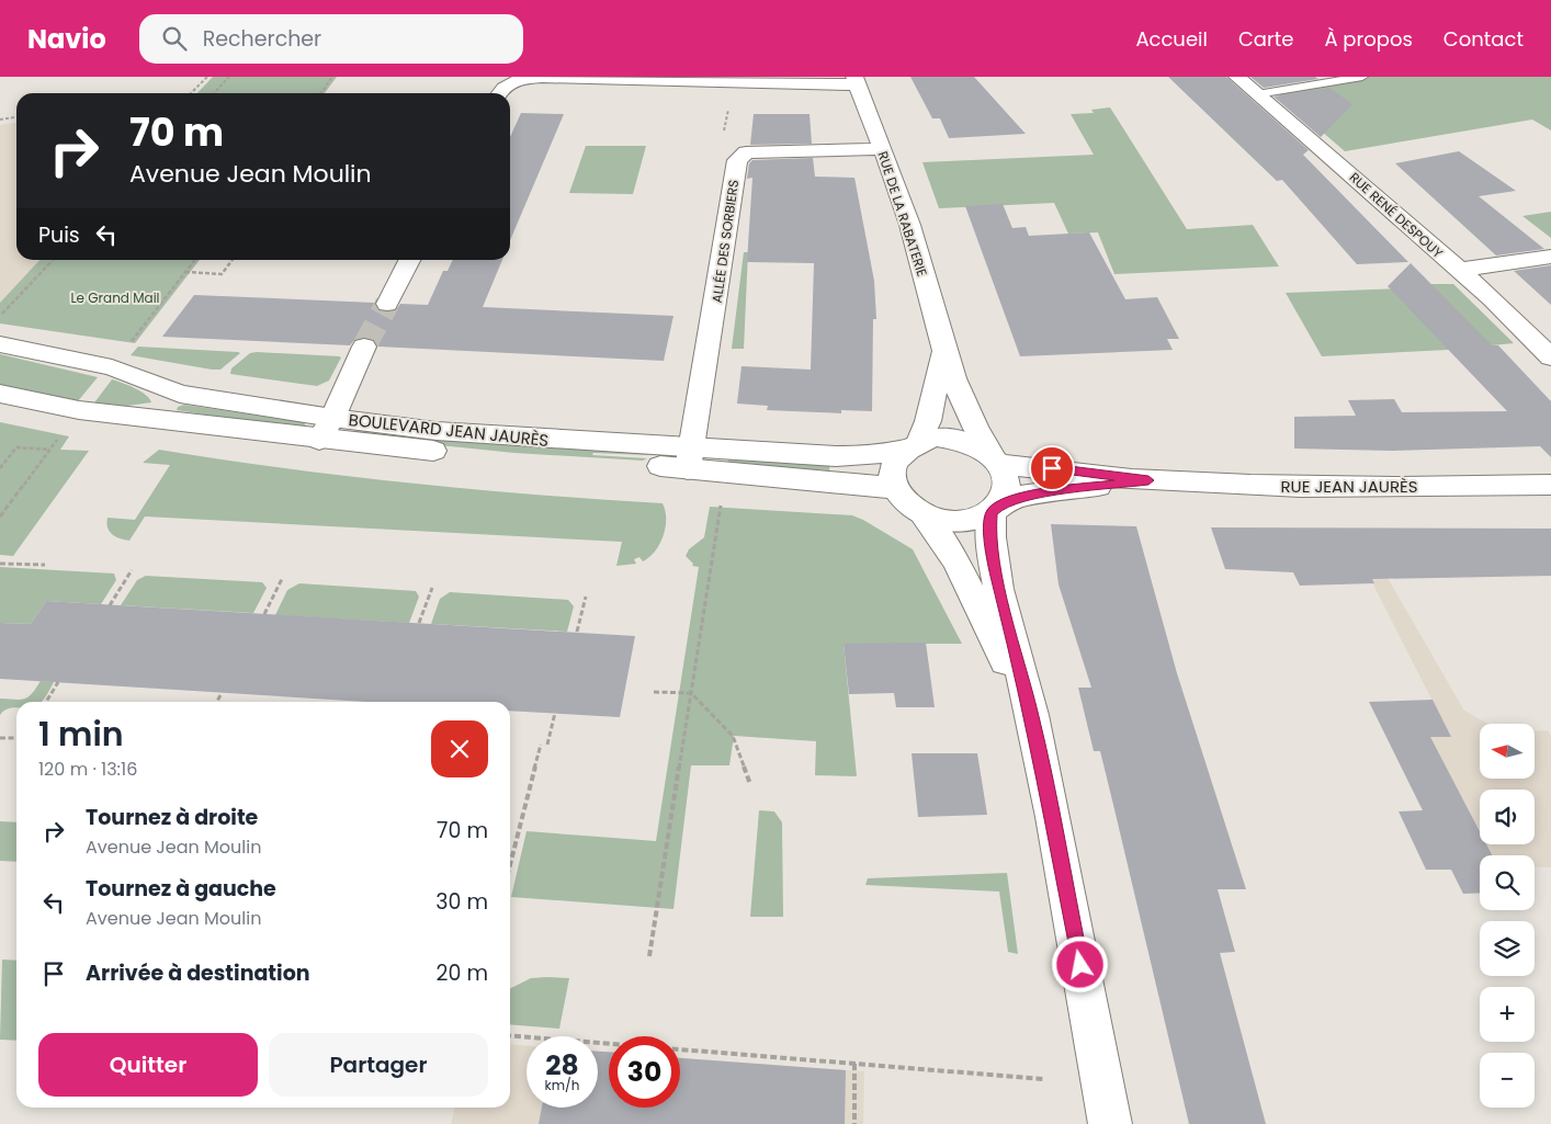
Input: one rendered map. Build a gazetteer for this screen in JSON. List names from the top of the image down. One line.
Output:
{"streets":{"street":["RUE DE LA RABATERIE","RUE RENÉ DESPOUY","ALLÉE DES SORBIERS","BOULEVARD JEAN JAURÈS","RUE JEAN JAURÈS"]},"crossings":[["RUE DE LA RABATERIE","ALLÉE DES SORBIERS"],["RUE DE LA RABATERIE","BOULEVARD JEAN JAURÈS"],["ALLÉE DES SORBIERS","BOULEVARD JEAN JAURÈS"]],"parks":["Le Grand Mail"],"north":"left","page":{"header":"Navio","search":"Rechercher","nav":["Accueil","Carte","À propos","Contact"],"turn":["70 m","Avenue Jean Moulin"],"then":"Puis","heading":["1 min","120 m · 13:16"],"map_buttons":["+","−"],"list":[{"name":"Tournez à droite","note":"Avenue Jean Moulin","value":"70 m"},{"name":"Tournez à gauche","note":"Avenue Jean Moulin","value":"30 m"},{"name":"Arrivée à destination","value":"20 m"}],"buttons":["Quitter","Partager"],"speed":"28 km/h","limit":"30"}}
